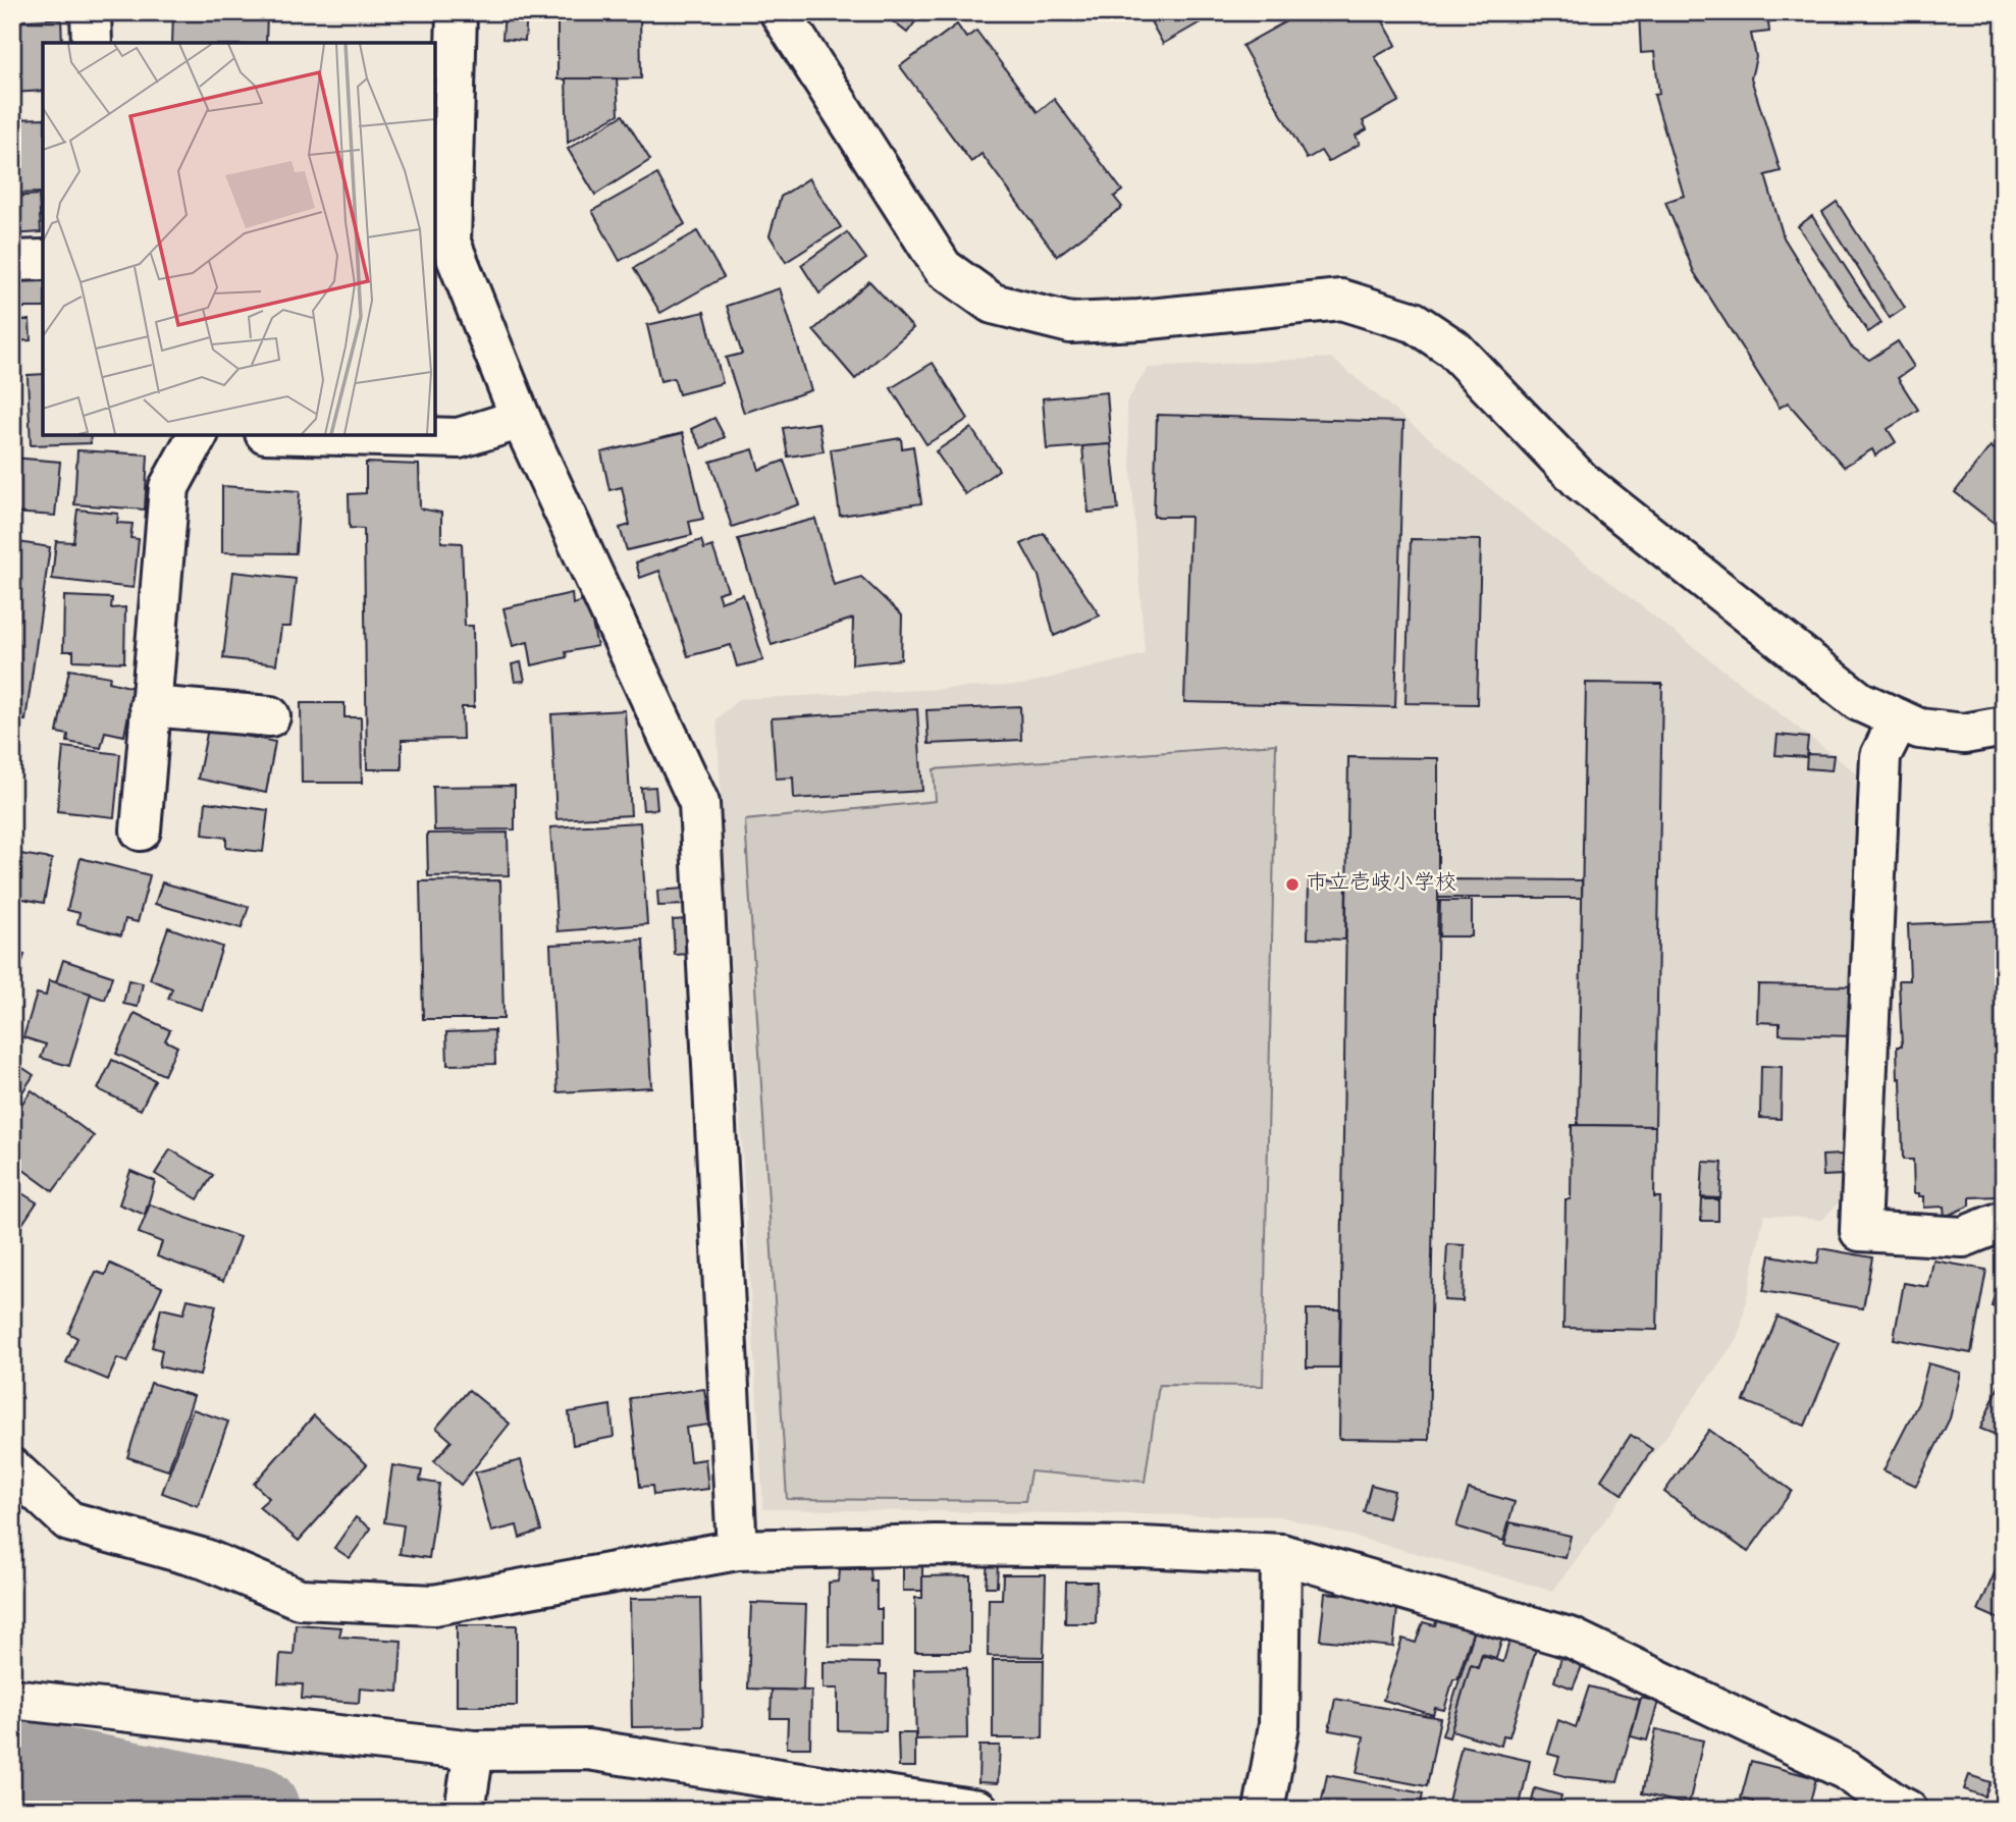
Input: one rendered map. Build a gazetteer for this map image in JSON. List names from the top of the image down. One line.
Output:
{"places":["市立壱岐小学校"]}
